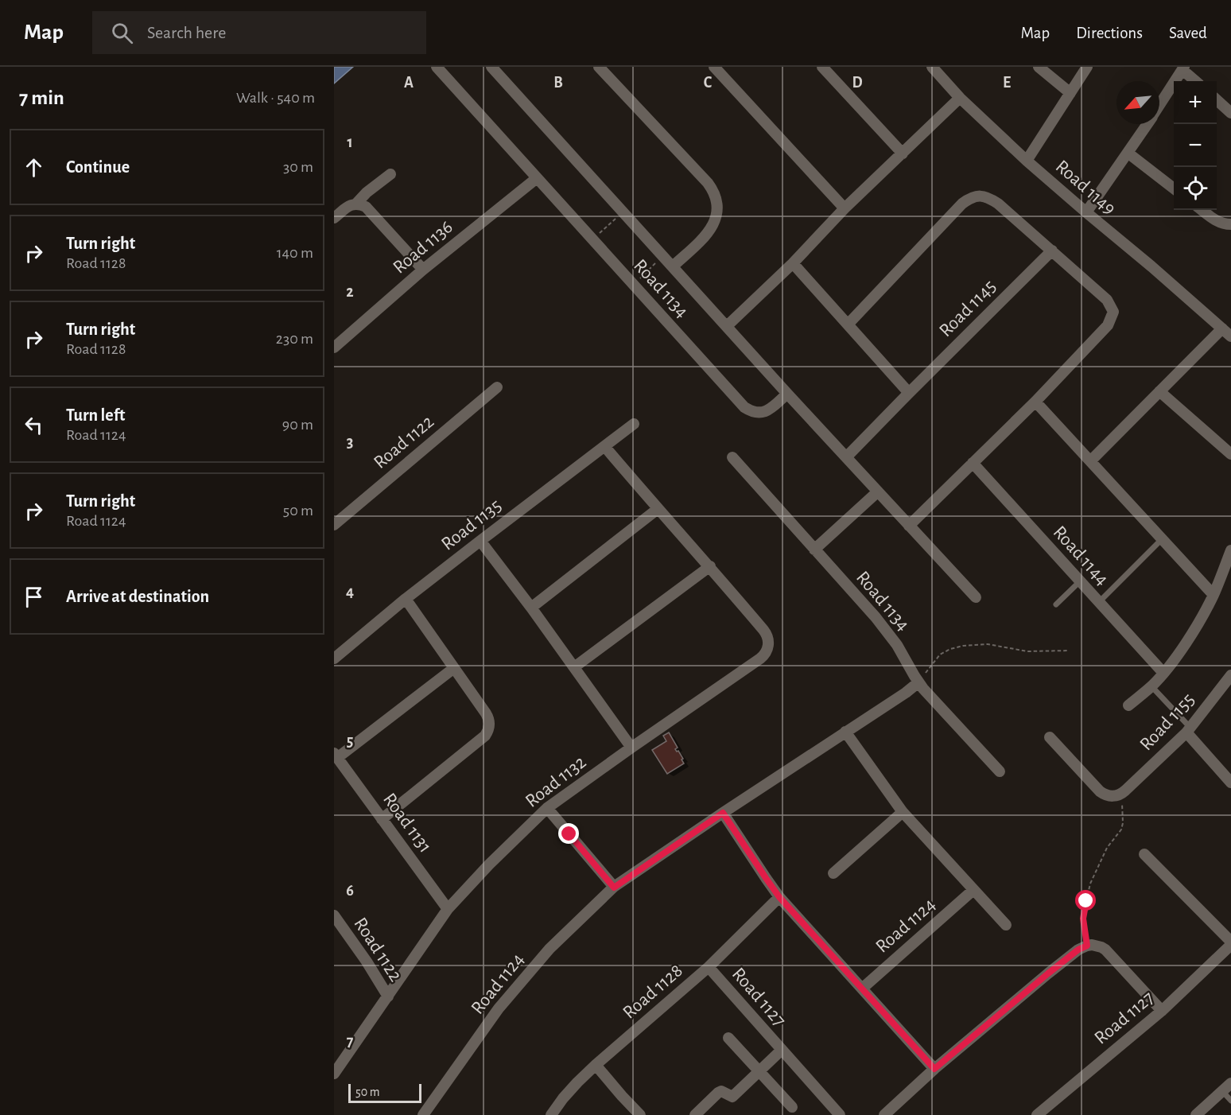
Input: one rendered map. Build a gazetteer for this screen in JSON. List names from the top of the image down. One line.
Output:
{"streets":{"street":["Road 1149","Road 1136","Road 1134","Road 1145","Road 1122","Road 1135","Road 1144","Road 1155","Road 1132","Road 1131","Road 1124","Road 1128","Road 1127"]},"crossings":[["Road 1136","Road 1134"],["Road 1134","Road 1124"],["Road 1122","Road 1132"],["Road 1132","Road 1131"],["Road 1128","Road 1127"]],"scale_bar":"50 m","north":"bottom left","page":{"header":"Map","search":"Search here","nav":["Map","Directions","Saved"],"heading":["7 min","Walk · 540 m"],"map_buttons":["+","−"],"list":[["Continue","30 m"],["Turn right","Road 1128","140 m"],["Turn right","Road 1128","230 m"],["Turn left","Road 1124","90 m"],["Turn right","Road 1124","50 m"],"Arrive at destination"],"scale":"50 m"},"grid":{"columns":["A","B","C","D","E"],"rows":["1","2","3","4","5","6","7"]}}
